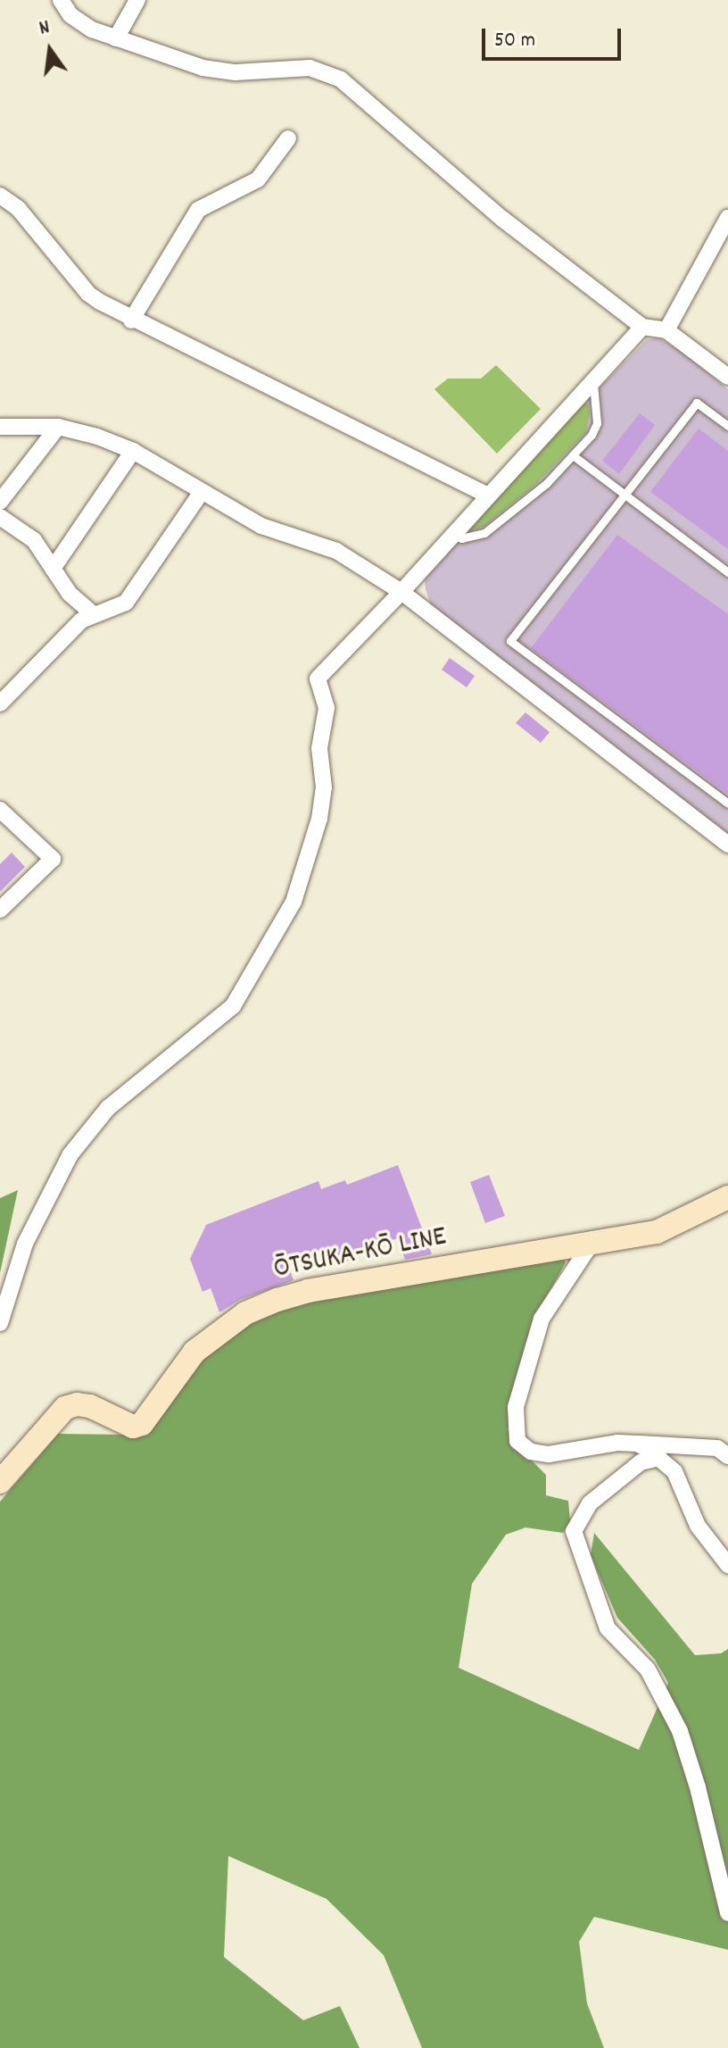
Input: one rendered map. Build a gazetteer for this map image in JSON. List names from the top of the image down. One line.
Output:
{"streets":{"main road":["ŌTSUKA-KŌ LINE"]},"scale_bar":"50 m","north":"top"}
